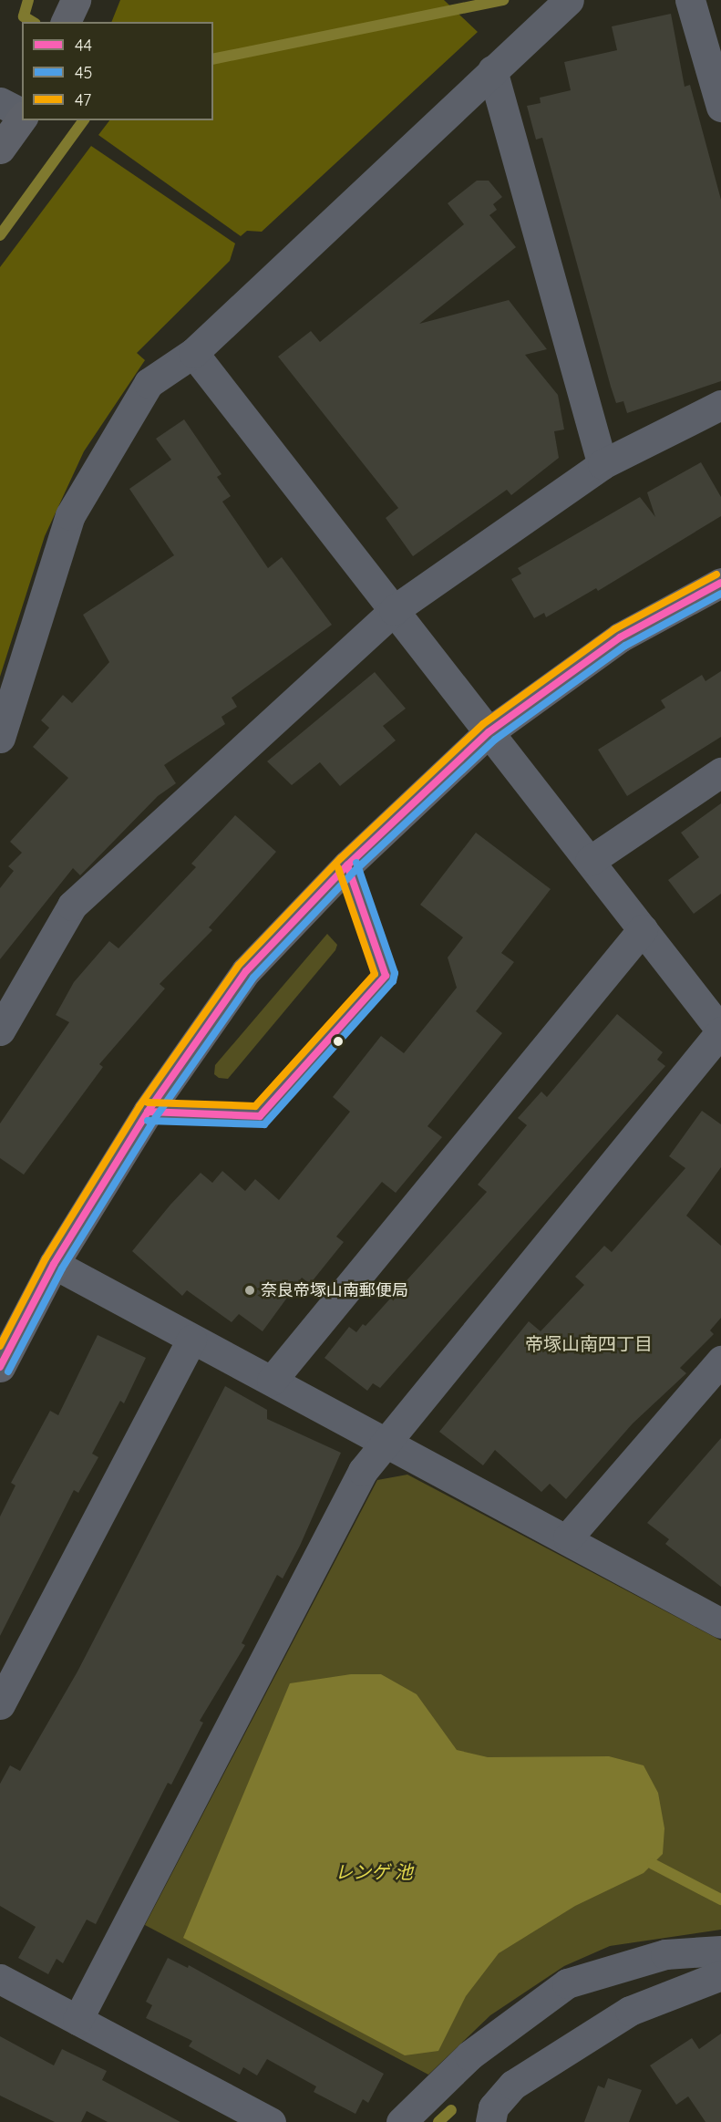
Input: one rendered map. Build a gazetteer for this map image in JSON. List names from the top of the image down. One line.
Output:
{"districts":["帝塚山南四丁目"],"water":["レンゲ 池"],"places":["奈良帝塚山南郵便局"],"lines":["transit line 47","transit line 44","transit line 45"],"legend":["44","45","47"]}
